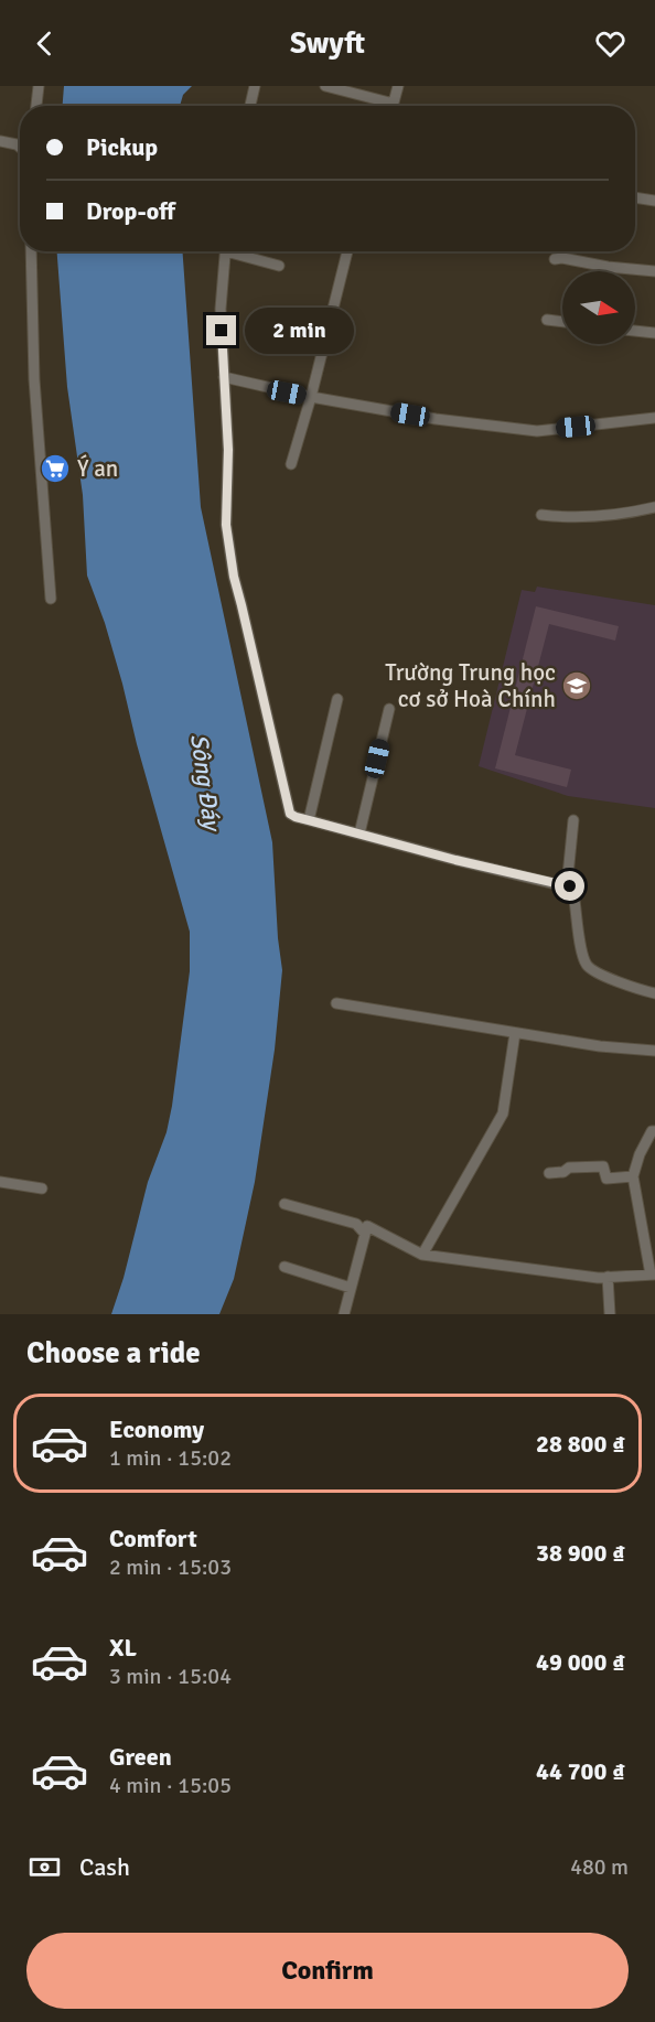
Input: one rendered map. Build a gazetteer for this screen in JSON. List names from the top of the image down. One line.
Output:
{"water":["Sông Đáy"],"places":{"supermarket":["Ý an"],"school or university":["Trường Trung học cơ sở Hoà Chính"]},"north":"right","page":{"header":"Swyft","banner":["Pickup","Drop-off"],"bubble":"2 min","heading":"Choose a ride","list":[{"name":"Economy","note":"1 min · 15:02","value":"28 800 ₫"},{"name":"Comfort","note":"2 min · 15:03","value":"38 900 ₫"},{"name":"XL","note":"3 min · 15:04","value":"49 000 ₫"},{"name":"Green","note":"4 min · 15:05","value":"44 700 ₫"}],"pay":["Cash","480 m"],"buttons":"Confirm"}}
